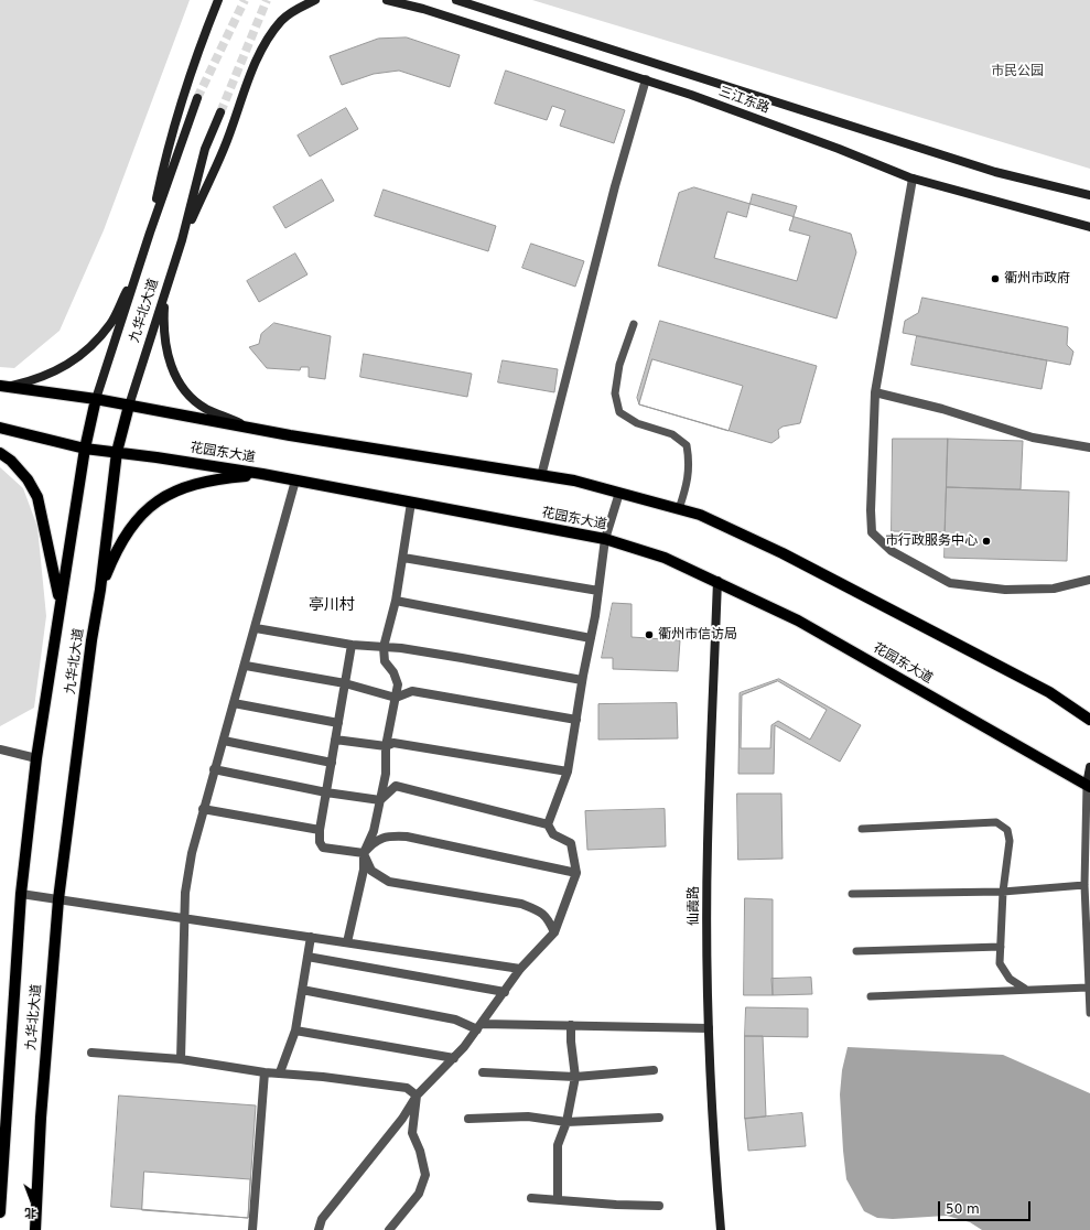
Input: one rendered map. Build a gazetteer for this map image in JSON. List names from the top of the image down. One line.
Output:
{"streets":{"main road":["三江东路","九华北大道","花园东大道","仙霞路"]},"crossings":[["九华北大道","花园东大道"],["花园东大道","仙霞路"]],"districts":["亭川村"],"parks":["市民公园"],"places":["衢州市政府","市行政服务中心","衢州市信访局"],"scale_bar":"50 m","north":"bottom"}
